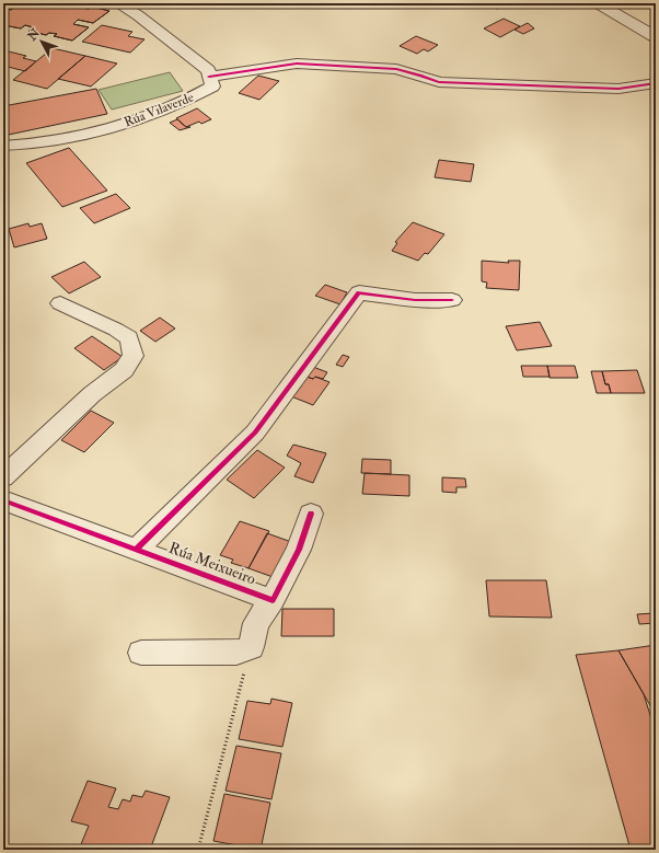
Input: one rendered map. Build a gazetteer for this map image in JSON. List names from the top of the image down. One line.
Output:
{"streets":{"street":["Rúa Vilaverde","Rúa Meixueiro"]},"north":"top left"}
